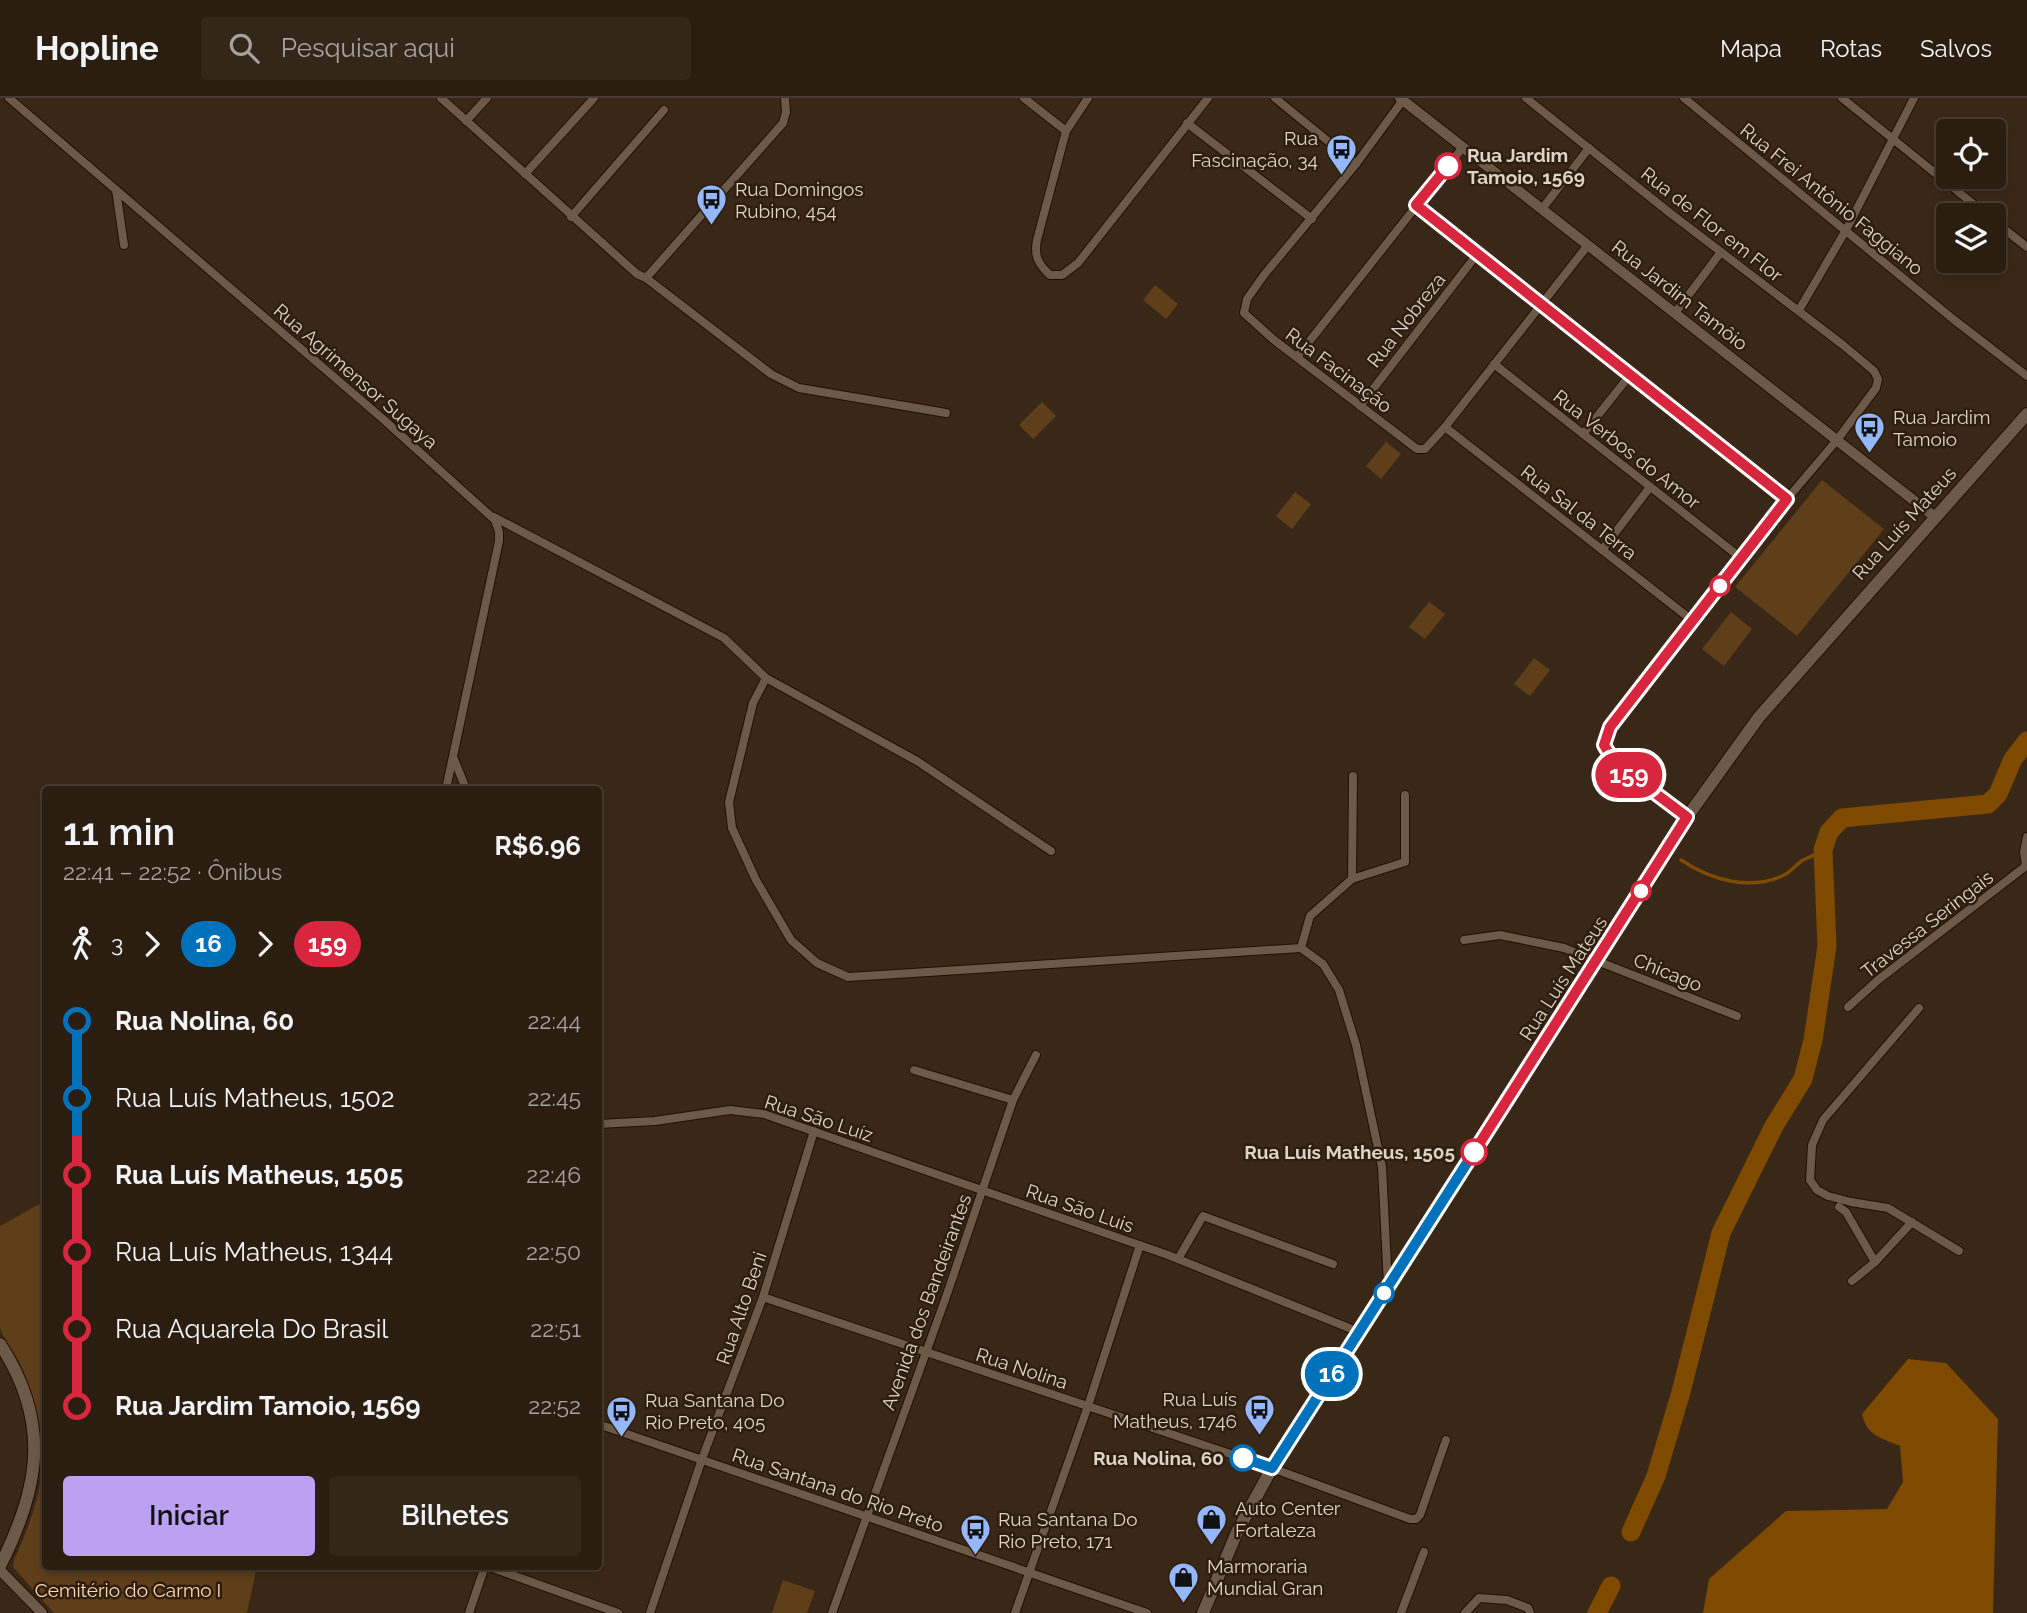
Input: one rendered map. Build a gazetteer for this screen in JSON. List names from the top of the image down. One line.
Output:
{"streets":{"main road":["Rua Luís Mateus"],"street":["Rua Frei Antônio Faggiano","Rua de Flor em Flor","Rua Jardim Tamôio","Rua Nobreza","Rua Facinação","Rua Agrimensor Sugaya","Rua Verbos do Amor","Rua Sal da Terra","Travessa Seringais","Chicago","Rua São Luíz","Rua São Luis","Avenida dos Bandeirantes","Rua Alto Beni","Rua Nolina","Rua Santana do Rio Preto"]},"crossings":[["Rua de Flor em Flor","Rua Jardim Tamôio"],["Rua Jardim Tamôio","Rua Facinação"],["Rua Jardim Tamôio","Rua Luís Mateus"],["Rua Nobreza","Rua Facinação"],["Rua Facinação","Rua Verbos do Amor"],["Rua Facinação","Rua Sal da Terra"],["Rua Luís Mateus","Chicago"],["Rua Luís Mateus","Rua São Luis"],["Rua Luís Mateus","Rua Nolina"],["Rua São Luíz","Rua São Luis"],["Rua São Luíz","Avenida dos Bandeirantes"],["Rua São Luíz","Rua Alto Beni"],["Rua São Luis","Avenida dos Bandeirantes"],["Avenida dos Bandeirantes","Rua Nolina"],["Avenida dos Bandeirantes","Rua Santana do Rio Preto"],["Rua Alto Beni","Rua Nolina"],["Rua Alto Beni","Rua Santana do Rio Preto"]],"parks":["Cemitério do Carmo I"],"places":{"other":["Rua Jardim Tamoio, 1569","Rua Luís Matheus, 1505","Rua Nolina, 60"],"bus stop":["Rua Fascinação, 34","Rua Domingos Rubino, 454","Rua Jardim Tamoio","Rua Luís Matheus, 1746","Rua Santana Do Rio Preto, 405","Rua Santana Do Rio Preto, 171"],"shop":["Auto Center Fortaleza","Marmoraria Mundial Gran"]},"lines":["bus line 159","bus line 16"],"page":{"header":"Hopline","search":"Pesquisar aqui","nav":["Mapa","Rotas","Salvos"],"on_map":["16","159"],"heading":["11 min","22:41 – 22:52 · Ônibus","R$6.96"],"legs":["3","16","159"],"list":[{"name":"Rua Nolina, 60","value":"22:44"},{"name":"Rua Luís Matheus, 1502","value":"22:45"},{"name":"Rua Luís Matheus, 1505","value":"22:46"},{"name":"Rua Luís Matheus, 1344","value":"22:50"},{"name":"Rua Aquarela Do Brasil","value":"22:51"},{"name":"Rua Jardim Tamoio, 1569","value":"22:52"}],"buttons":["Iniciar","Bilhetes"]}}
